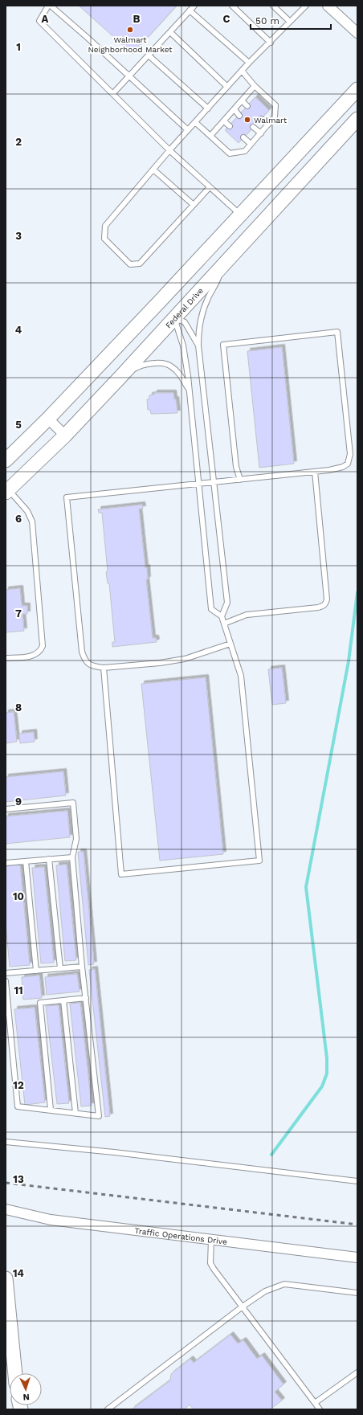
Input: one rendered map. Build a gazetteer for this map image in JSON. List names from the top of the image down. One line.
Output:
{"streets":{"main road":["Federal Drive"],"street":["Traffic Operations Drive"]},"places":["Walmart Neighborhood Market","Walmart"],"scale_bar":"50 m","north":"bottom","grid":{"columns":["A","B","C"],"rows":["1","2","3","4","5","6","7","8","9","10","11","12","13","14"]}}
